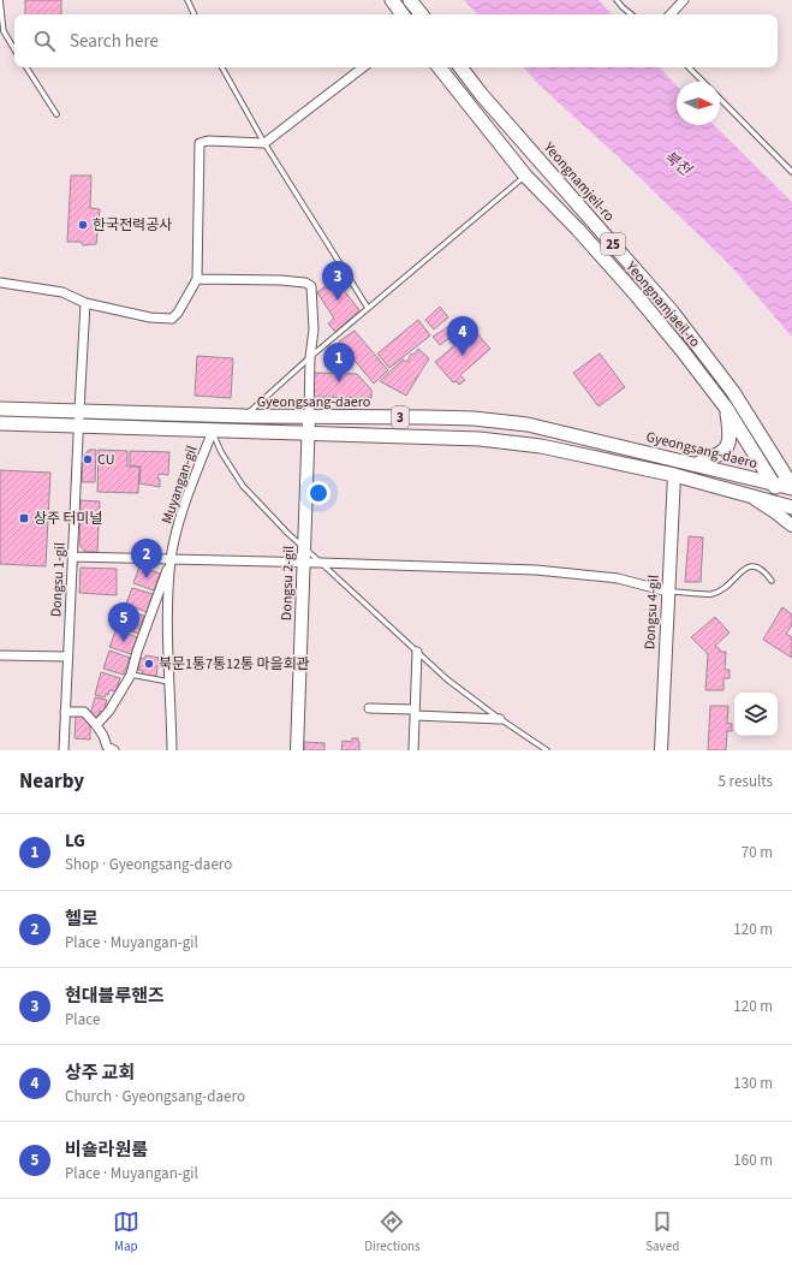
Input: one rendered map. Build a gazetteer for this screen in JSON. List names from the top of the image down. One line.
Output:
{"streets":{"main road":["Yeongnamjeil-ro","25","Yeongnamjaeil-ro","Gyeongsang-daero","3"],"street":["Muyangan-gil","Dongsu 1-gil","Dongsu 2-gil","Dongsu 4-gil"]},"crossings":[["Yeongnamjeil-ro","Gyeongsang-daero"],["Yeongnamjaeil-ro","Gyeongsang-daero"],["Yeongnamjaeil-ro","3"],["Gyeongsang-daero","Dongsu 1-gil"],["Gyeongsang-daero","Dongsu 2-gil"],["3","Muyangan-gil"],["3","Dongsu 1-gil"],["3","Dongsu 2-gil"],["3","Dongsu 4-gil"]],"water":["북천"],"places":{"other":["한국전력공사","CU","북문1통7통12통 마을회관"],"transit":["상주 터미널"]},"north":"right","page":{"search":"Search here","pins":["3","4","1","2","5"],"heading":["Nearby","5 results"],"list":[{"mark":"1","name":"LG","note":"Shop · Gyeongsang-daero","value":"70 m"},{"mark":"2","name":"헬로","note":"Place · Muyangan-gil","value":"120 m"},{"mark":"3","name":"현대블루핸즈","note":"Place","value":"120 m"},{"mark":"4","name":"상주 교회","note":"Church · Gyeongsang-daero","value":"130 m"},{"mark":"5","name":"비숄라원룸","note":"Place · Muyangan-gil","value":"160 m"}],"nav":["Map","Directions","Saved"]}}
